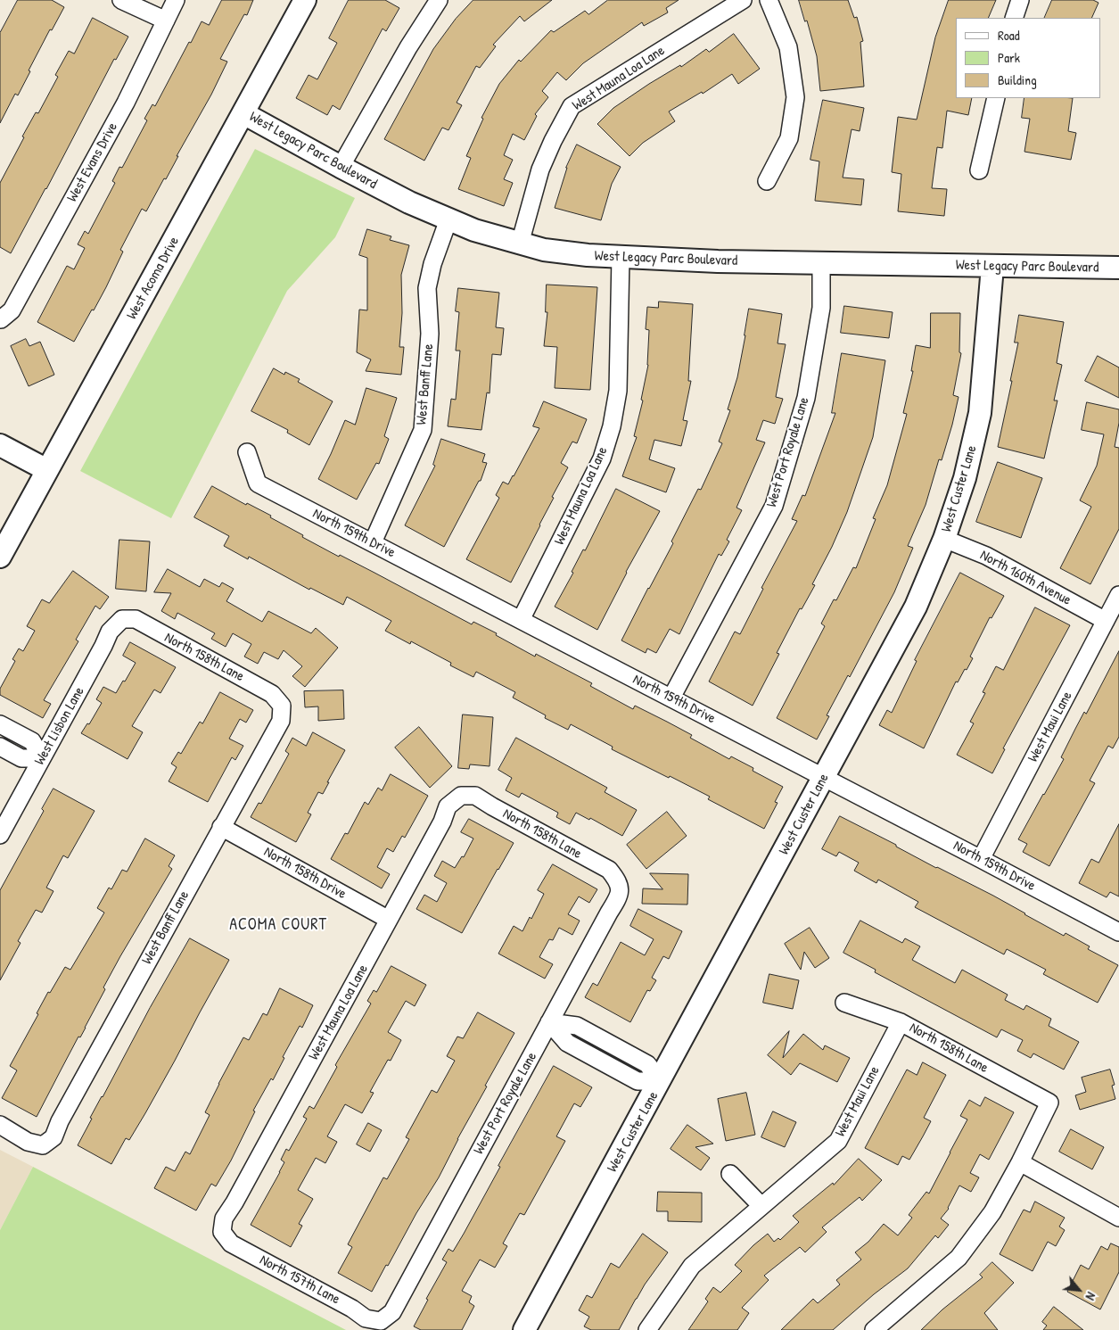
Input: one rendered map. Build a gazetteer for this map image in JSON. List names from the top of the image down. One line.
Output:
{"streets":{"street":["West Mauna Loa Lane","West Legacy Parc Boulevard","West Evans Drive","West Acoma Drive","West Banff Lane","West Port Royale Lane","West Custer Lane","North 159th Drive","North 160th Avenue","North 158th Lane","West Lisbon Lane","West Maui Lane","North 158th Drive","North 157th Lane"]},"crossings":[["West Mauna Loa Lane","West Legacy Parc Boulevard"],["West Mauna Loa Lane","North 159th Drive"],["West Mauna Loa Lane","North 158th Lane"],["West Mauna Loa Lane","North 158th Drive"],["West Mauna Loa Lane","North 157th Lane"],["West Legacy Parc Boulevard","West Acoma Drive"],["West Legacy Parc Boulevard","West Banff Lane"],["West Legacy Parc Boulevard","West Port Royale Lane"],["West Legacy Parc Boulevard","West Custer Lane"],["West Banff Lane","North 159th Drive"],["West Banff Lane","North 158th Lane"],["West Banff Lane","North 158th Drive"],["West Port Royale Lane","North 159th Drive"],["West Port Royale Lane","North 158th Lane"],["West Port Royale Lane","North 157th Lane"],["West Custer Lane","North 159th Drive"],["West Custer Lane","North 160th Avenue"],["North 159th Drive","West Maui Lane"],["North 160th Avenue","West Maui Lane"],["North 158th Lane","West Lisbon Lane"],["North 158th Lane","West Maui Lane"]],"districts":["ACOMA COURT"],"legend":["Road","Park","Building"],"north":"bottom right"}
